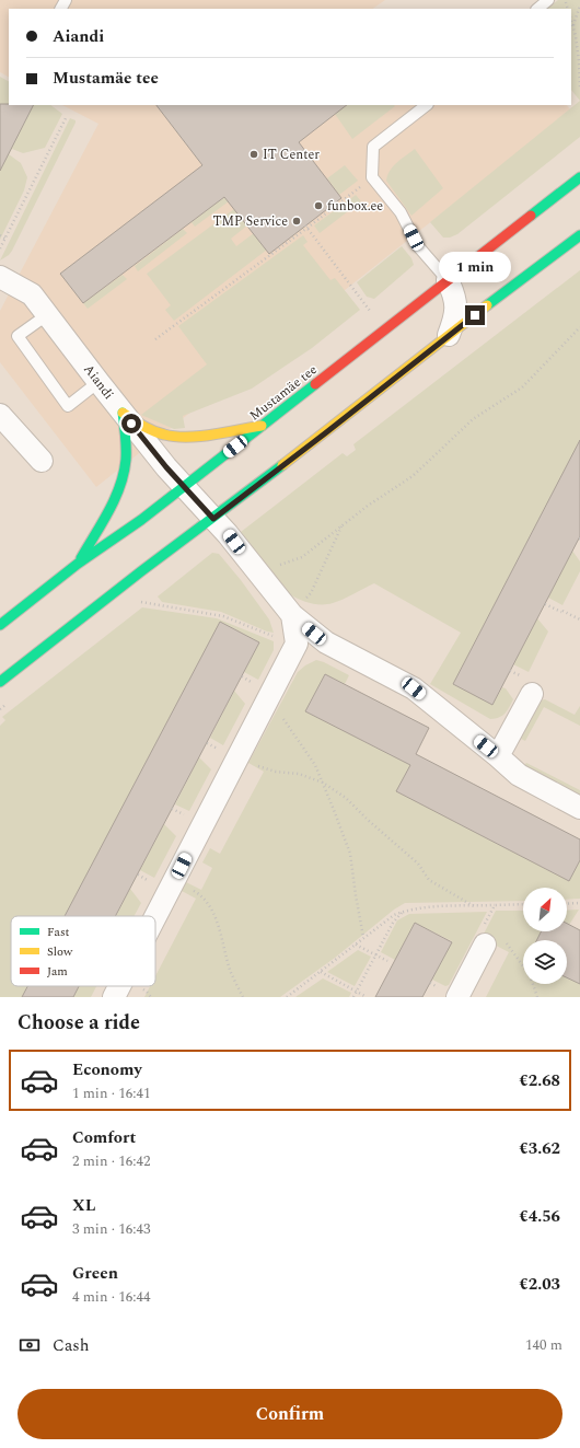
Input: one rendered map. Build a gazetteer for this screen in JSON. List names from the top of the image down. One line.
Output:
{"streets":{"main road":["Mustamäe tee"],"street":["Aiandi"]},"crossings":[["Aiandi","Mustamäe tee"]],"places":["IT Center","funbox.ee","TMP Service"],"legend":["Fast","Slow","Jam"],"north":"top right","page":{"banner":["Aiandi","Mustamäe tee"],"bubble":"1 min","heading":"Choose a ride","list":[{"name":"Economy","note":"1 min · 16:41","value":"€2.68"},{"name":"Comfort","note":"2 min · 16:42","value":"€3.62"},{"name":"XL","note":"3 min · 16:43","value":"€4.56"},{"name":"Green","note":"4 min · 16:44","value":"€2.03"}],"pay":["Cash","140 m"],"buttons":"Confirm"}}
